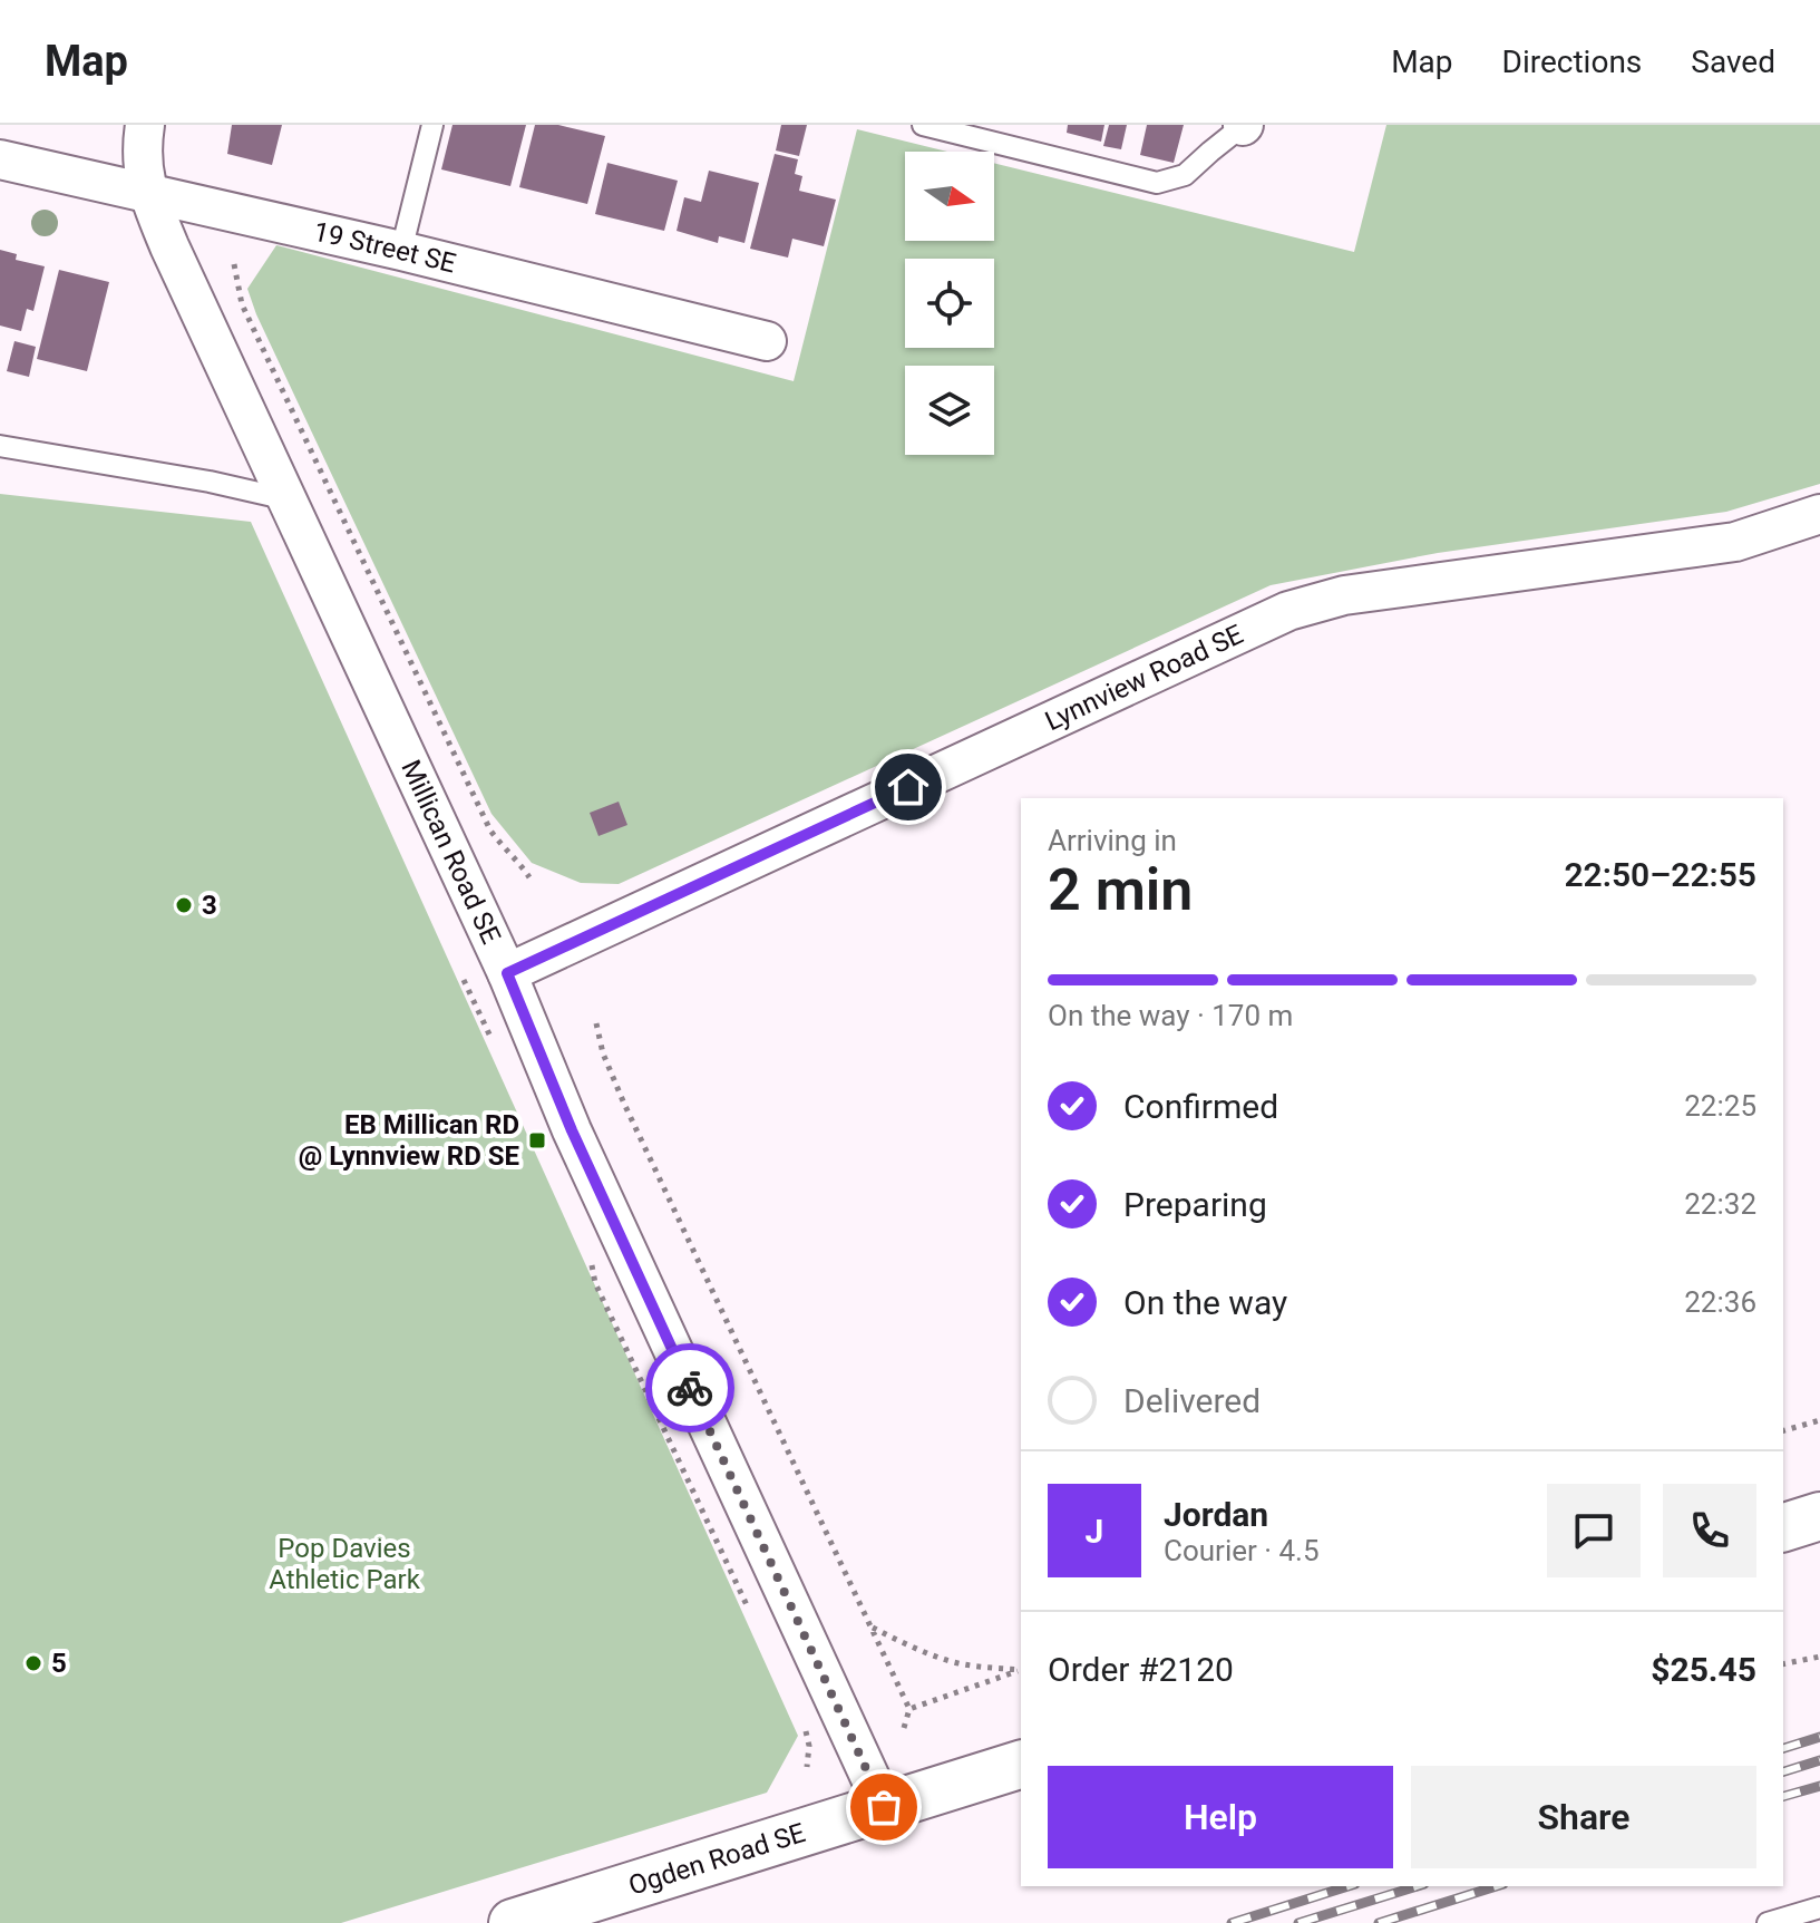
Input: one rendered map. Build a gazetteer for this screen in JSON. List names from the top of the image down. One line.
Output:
{"streets":{"street":["19 Street SE","Lynnview Road SE","Millican Road SE","Ogden Road SE"]},"crossings":[["19 Street SE","Millican Road SE"],["Lynnview Road SE","Millican Road SE"],["Millican Road SE","Ogden Road SE"]],"parks":["Pop Davies Athletic Park"],"places":{"other":["3","5"],"transit":["EB Millican RD @ Lynnview RD SE"]},"north":"right","page":{"header":"Map","nav":["Map","Directions","Saved"],"heading":["2 min","Arriving in","22:50–22:55"],"panel":["Jordan","Courier · 4.5","Order #2120","$25.45"],"bar":"On the way · 170 m","list":[["Confirmed","22:25"],["Preparing","22:32"],["On the way","22:36"],"Delivered"],"round":"J","buttons":["Help","Share"]}}
